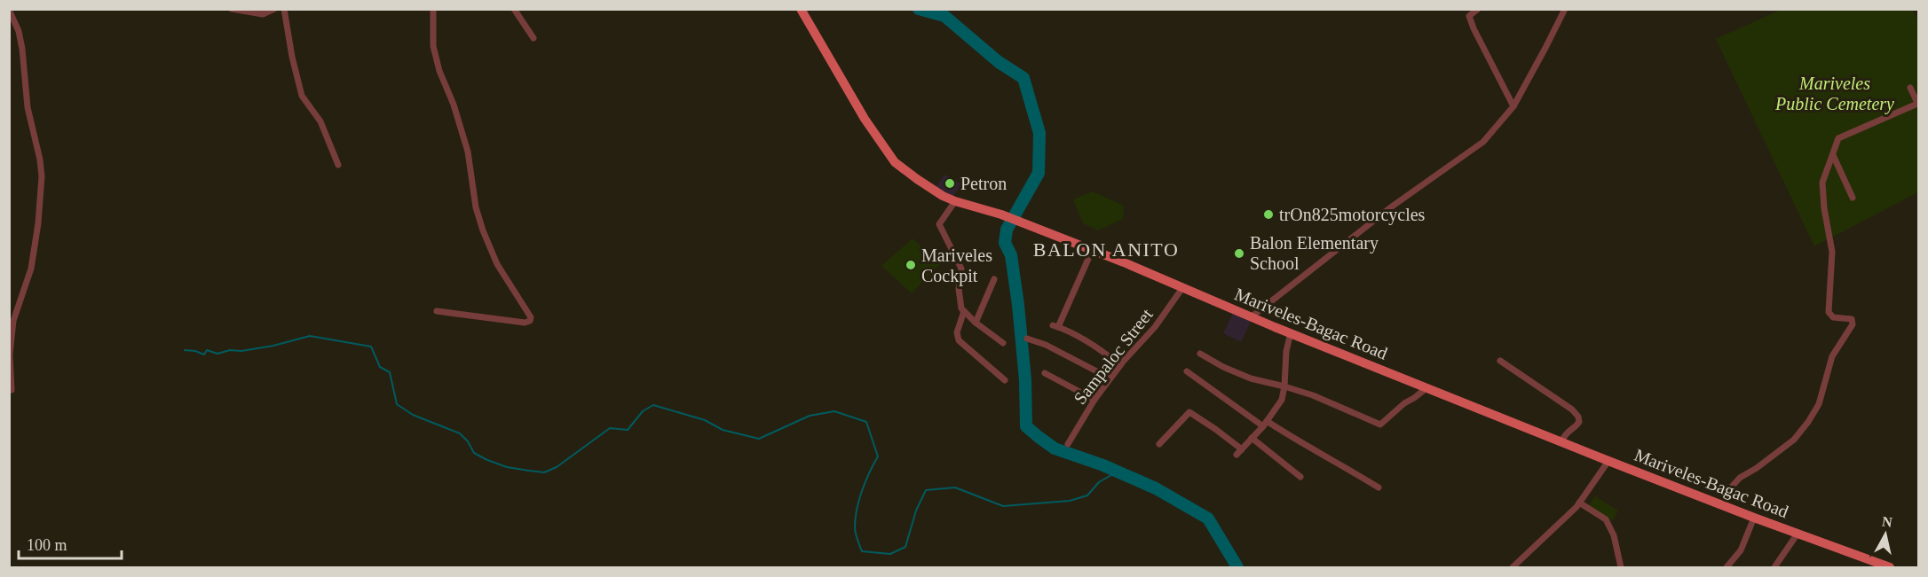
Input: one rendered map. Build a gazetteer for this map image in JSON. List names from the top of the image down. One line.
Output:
{"streets":{"main road":["Mariveles-Bagac Road"],"street":["Sampaloc Street"]},"crossings":[["Mariveles-Bagac Road","Sampaloc Street"]],"districts":["BALON ANITO"],"parks":["Mariveles Public Cemetery"],"places":["Petron","trOn825motorcycles","Balon Elementary School","Mariveles Cockpit"],"scale_bar":"100 m","north":"top"}
